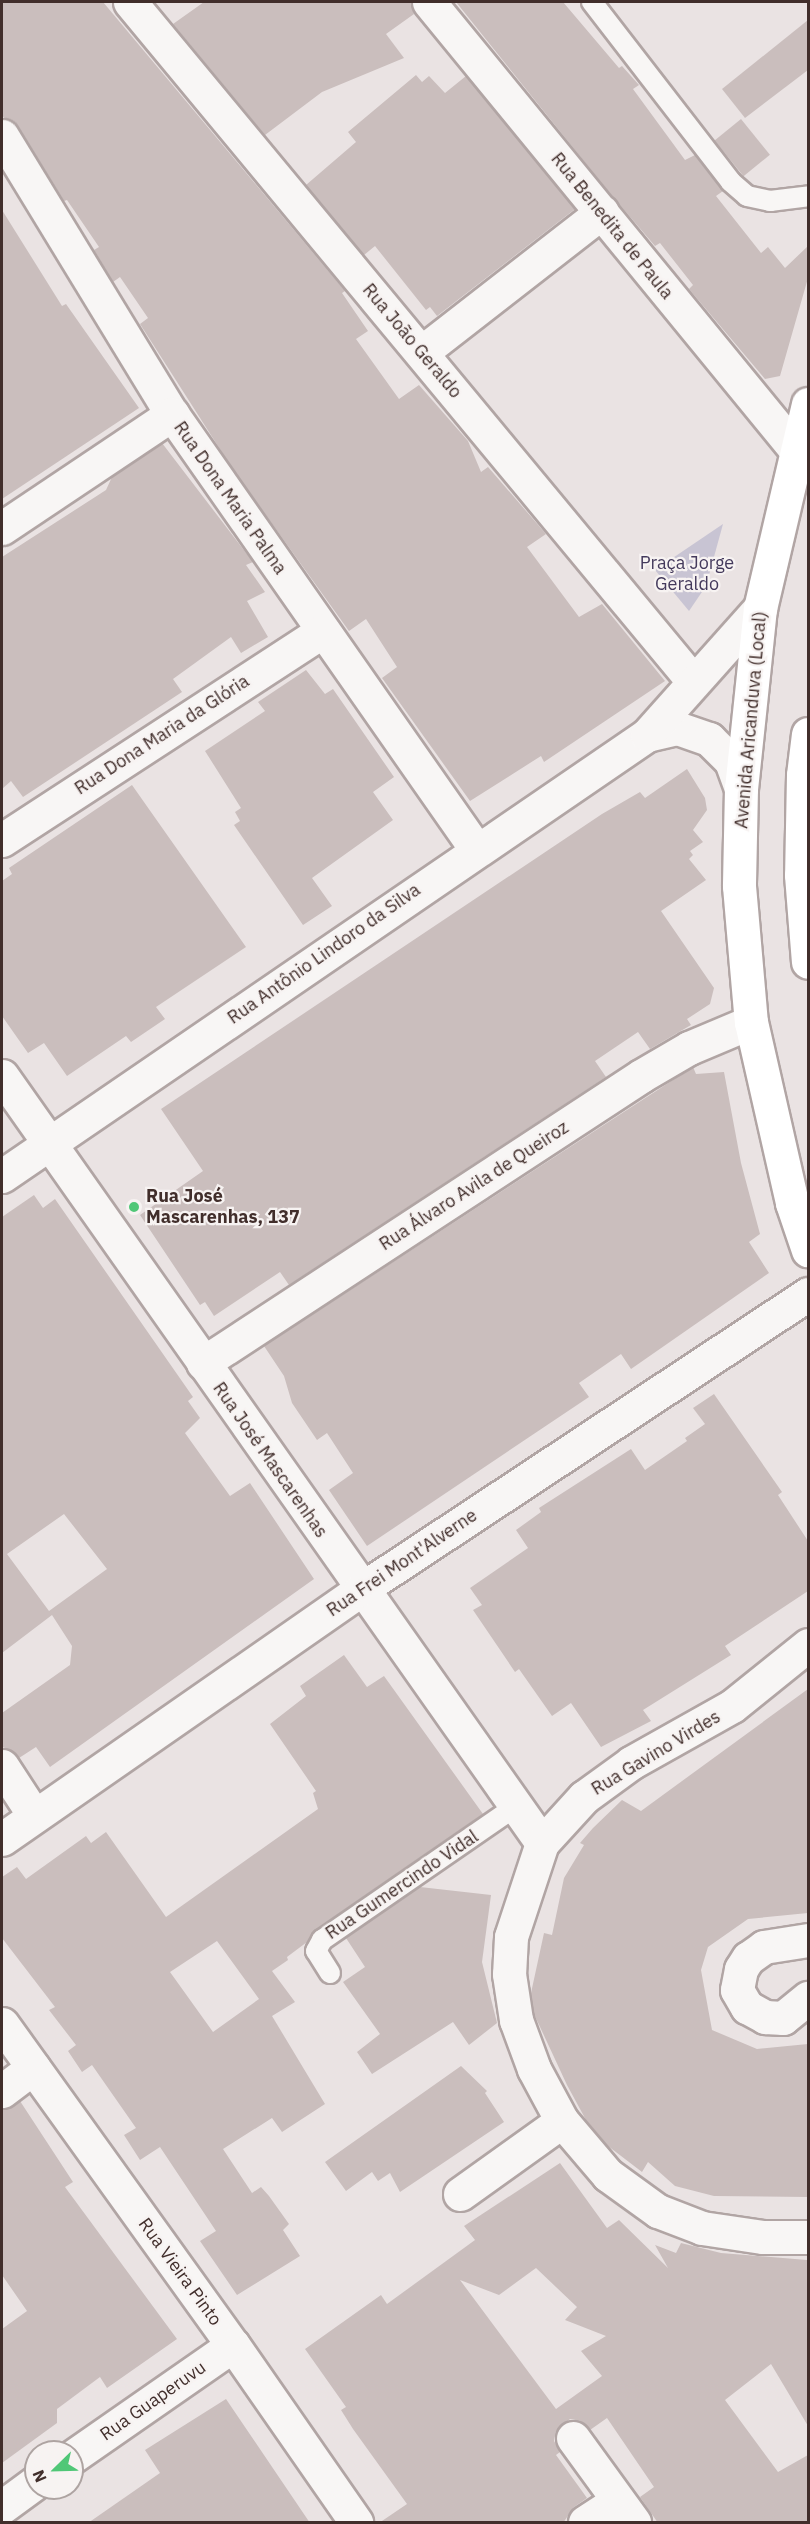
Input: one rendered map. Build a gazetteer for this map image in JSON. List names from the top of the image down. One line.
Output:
{"streets":{"main road":["Avenida Aricanduva (Local)"],"street":["Rua Benedita de Paula","Rua João Geraldo","Rua Dona Maria Palma","Rua Dona Maria da Glória","Rua Antônio Lindoro da Silva","Rua Álvaro Avila de Queiroz","Rua José Mascarenhas","Rua Frei Mont'Alverne","Rua Gavino Virdes","Rua Vieira Pinto","Rua Guaperuvu"],"lane":["Rua Gumercindo Vidal"]},"crossings":[["Rua Benedita de Paula","Avenida Aricanduva (Local)"],["Rua João Geraldo","Rua Antônio Lindoro da Silva"],["Rua Dona Maria Palma","Rua Dona Maria da Glória"],["Rua Dona Maria Palma","Rua Antônio Lindoro da Silva"],["Avenida Aricanduva (Local)","Rua Antônio Lindoro da Silva"],["Avenida Aricanduva (Local)","Rua Álvaro Avila de Queiroz"],["Rua Antônio Lindoro da Silva","Rua José Mascarenhas"],["Rua Álvaro Avila de Queiroz","Rua José Mascarenhas"],["Rua José Mascarenhas","Rua Frei Mont'Alverne"],["Rua José Mascarenhas","Rua Gavino Virdes"],["Rua José Mascarenhas","Rua Gumercindo Vidal"],["Rua Vieira Pinto","Rua Guaperuvu"]],"parks":["Praça Jorge Geraldo"],"places":["Rua José Mascarenhas, 137"],"north":"bottom left"}
